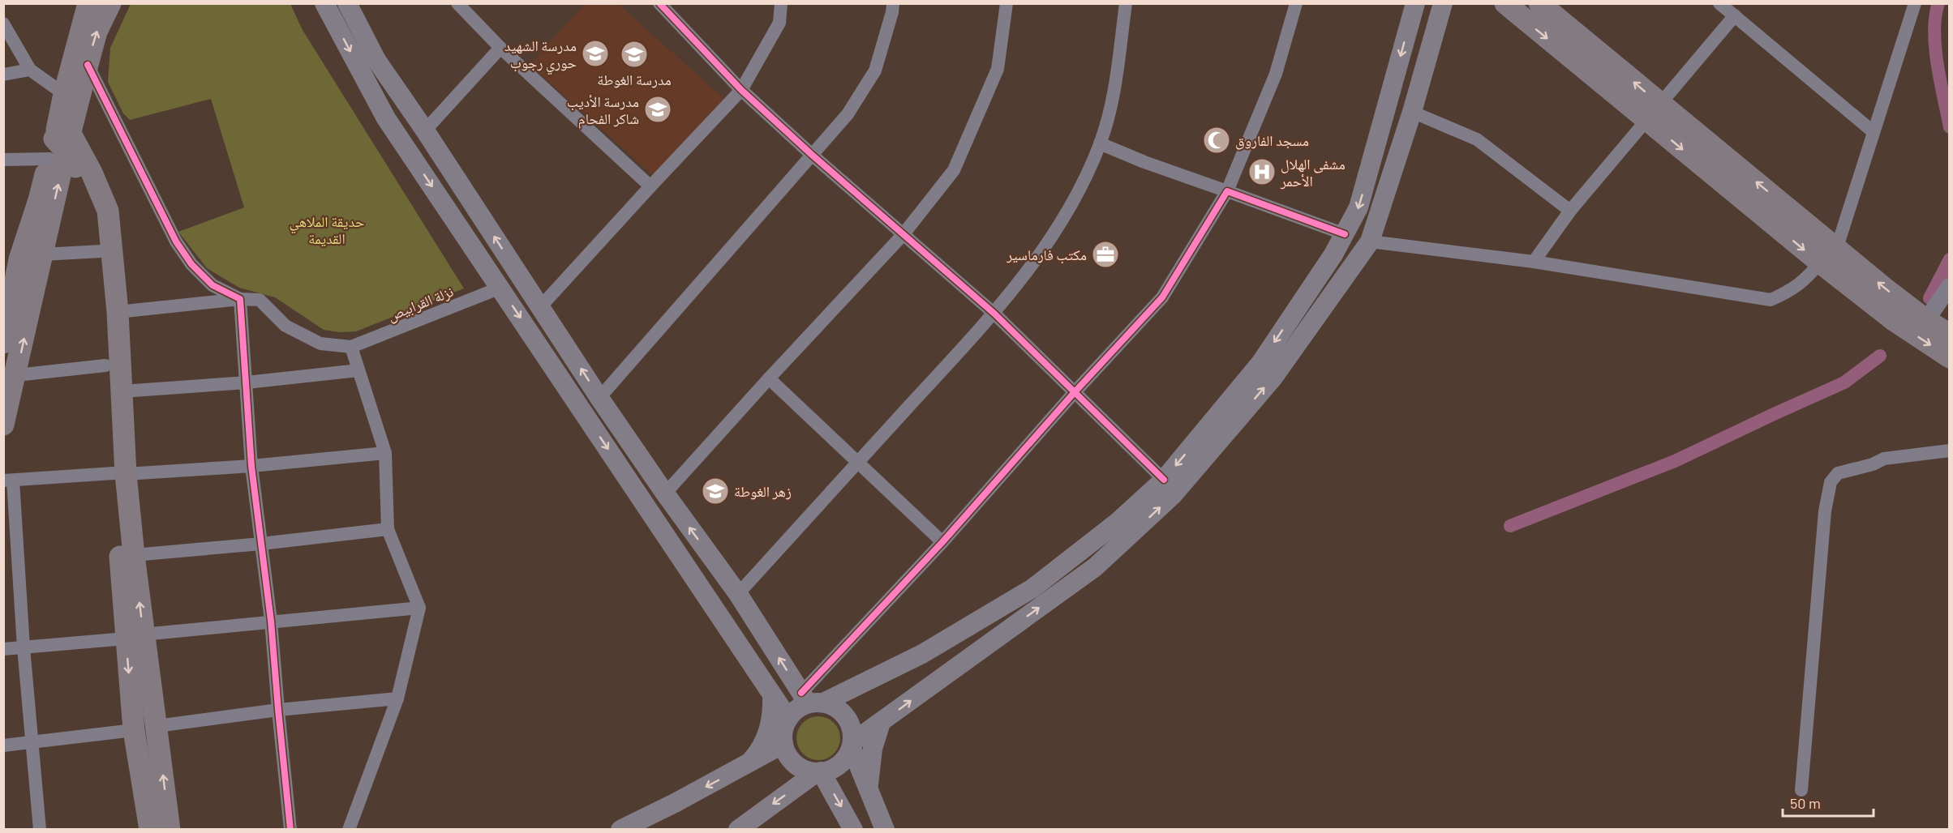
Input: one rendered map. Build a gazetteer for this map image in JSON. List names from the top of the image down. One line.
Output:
{"streets":{"street":["نزلة القرابيص"]},"parks":["حديقة الملاهي القديمة"],"places":{"school or university":["مدرسة الشهيد حوري رجوب","مدرسة الغوطة","مدرسة الأديب شاكر الفحام","زهر الغوطة"],"mosque":["مسجد الفاروق"],"hospital":["مشفى الهلال الأحمر"],"office":["مكتب فارماسير"]},"scale_bar":"50 m"}
